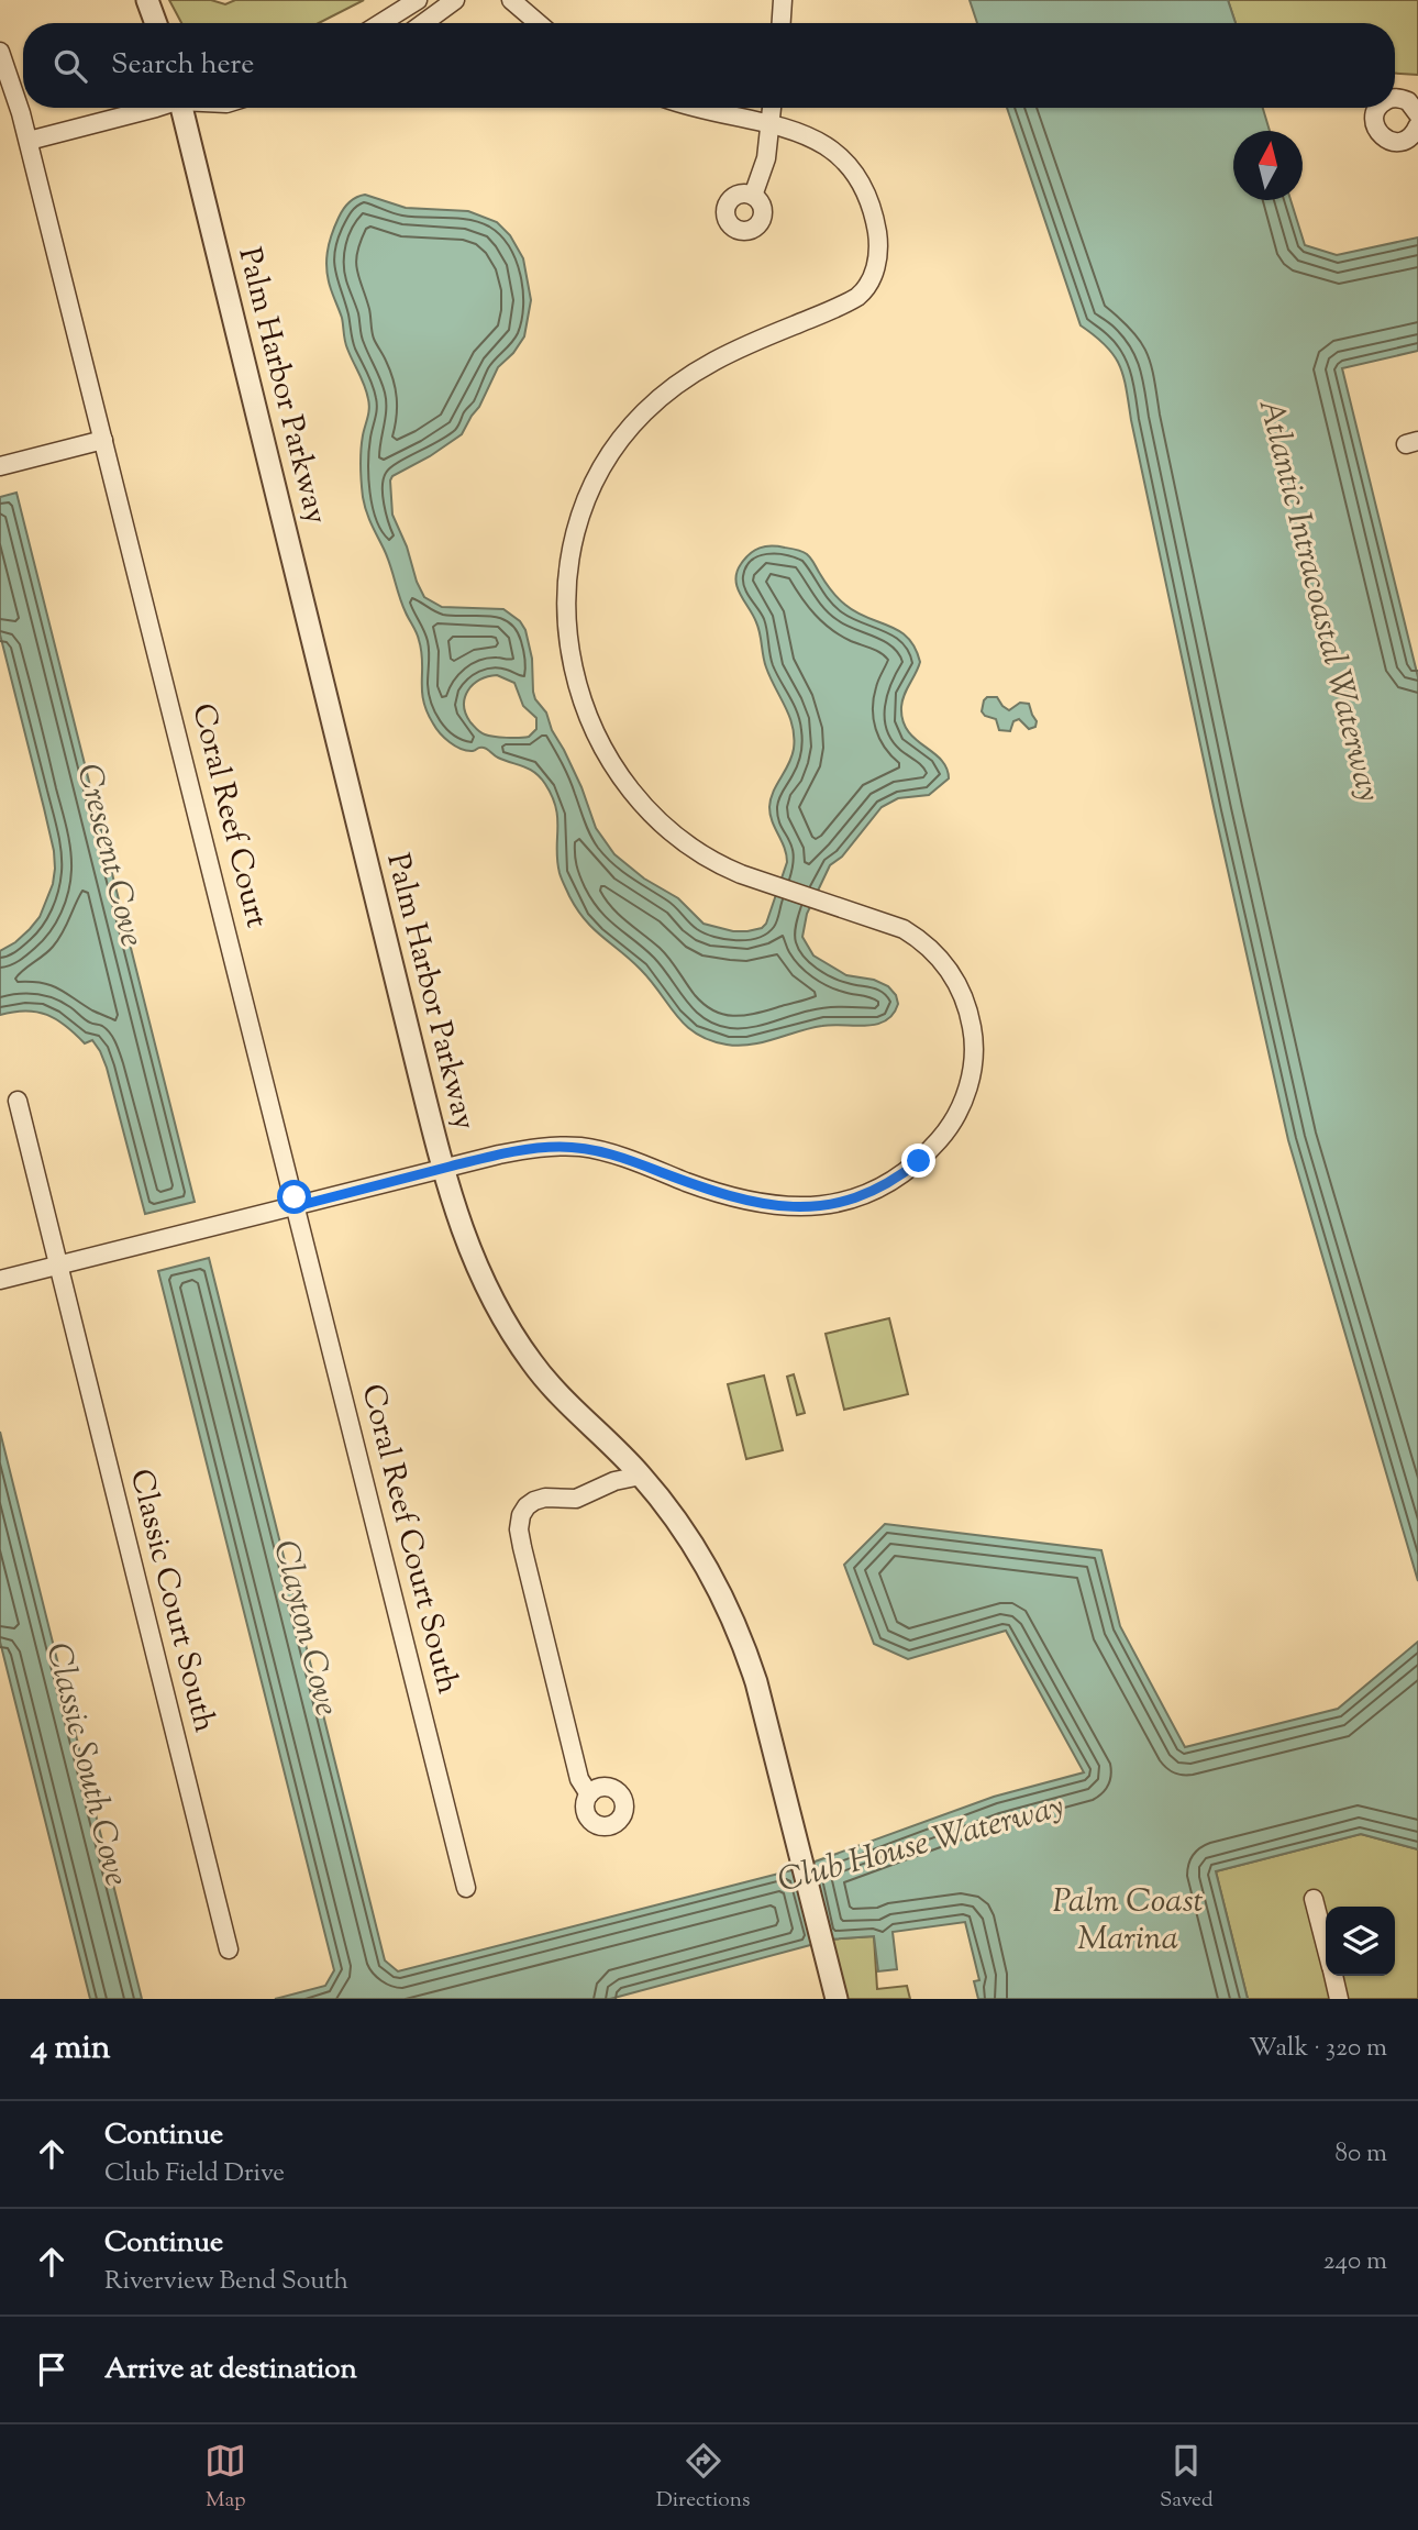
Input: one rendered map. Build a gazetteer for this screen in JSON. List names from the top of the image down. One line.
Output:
{"streets":{"street":["Palm Harbor Parkway","Coral Reef Court","Coral Reef Court South","Classic Court South"]},"crossings":[["Coral Reef Court","Coral Reef Court South"]],"water":["Atlantic Intracoastal Waterway","Crescent Cove","Clayton Cove","Classic South Cove","Club House Waterway","Palm Coast Marina"],"north":"top","page":{"search":"Search here","heading":["4 min","Walk · 320 m"],"list":[["Continue","Club Field Drive","80 m"],["Continue","Riverview Bend South","240 m"],"Arrive at destination"],"nav":["Map","Directions","Saved"]}}
